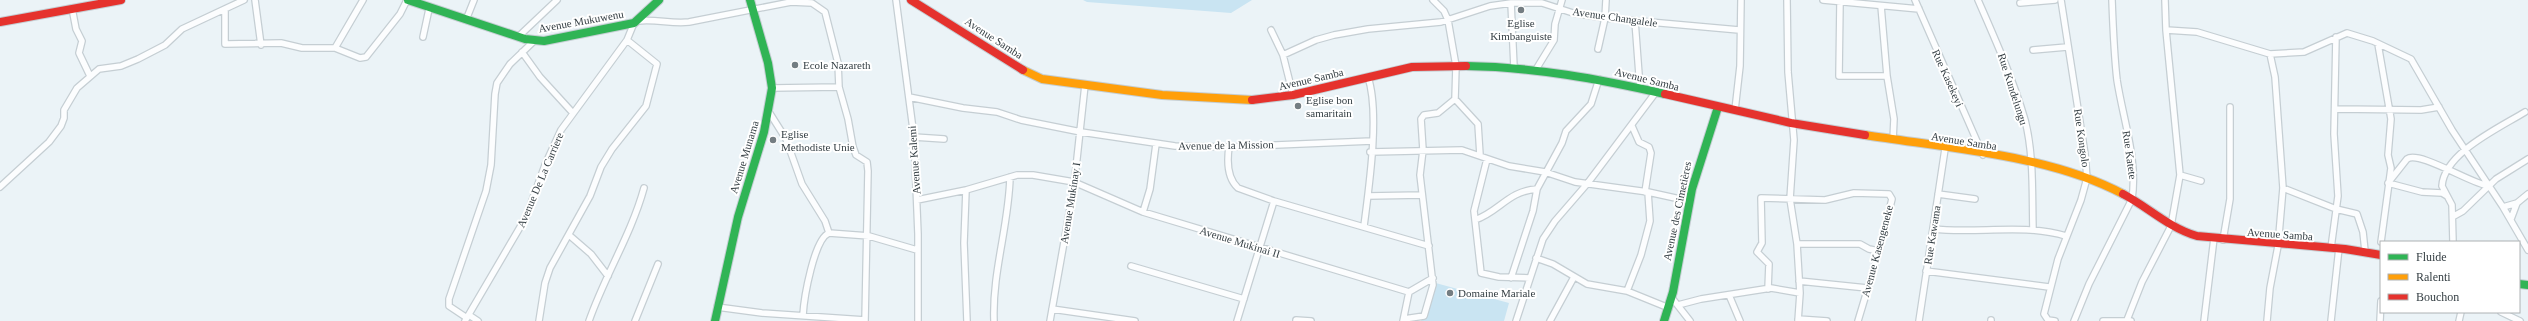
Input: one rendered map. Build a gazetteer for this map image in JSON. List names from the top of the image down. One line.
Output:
{"streets":{"street":["Avenue Changalele","Avenue Mukuwenu","Avenue Samba","Rue Kasekeyi","Rue Kundelungu","Rue Kongolo","Avenue de la Mission","Rue Katete","Avenue Munama","Avenue Kalemi","Avenue De La Carriere","Avenue Mukinay I","Avenue des Cimetières","Rue Kawama","Avenue Mukinai II","Avenue Kasengeneke"]},"crossings":[["Avenue Mukuwenu","Avenue De La Carriere"],["Avenue Samba","Rue Kasekeyi"],["Avenue Samba","Rue Kundelungu"],["Avenue Samba","Rue Kongolo"],["Avenue Samba","Rue Katete"],["Avenue Samba","Avenue Mukinay I"],["Avenue Samba","Avenue des Cimetières"],["Avenue Samba","Rue Kawama"],["Avenue de la Mission","Avenue Kalemi"],["Avenue de la Mission","Avenue Mukinay I"],["Avenue Kalemi","Avenue Mukinai II"],["Avenue Mukinay I","Avenue Mukinai II"]],"places":["Eglise Kimbanguiste","Ecole Nazareth","Eglise bon samaritain","Eglise Methodiste Unie","Domaine Mariale"],"legend":["Fluide","Ralenti","Bouchon"]}
